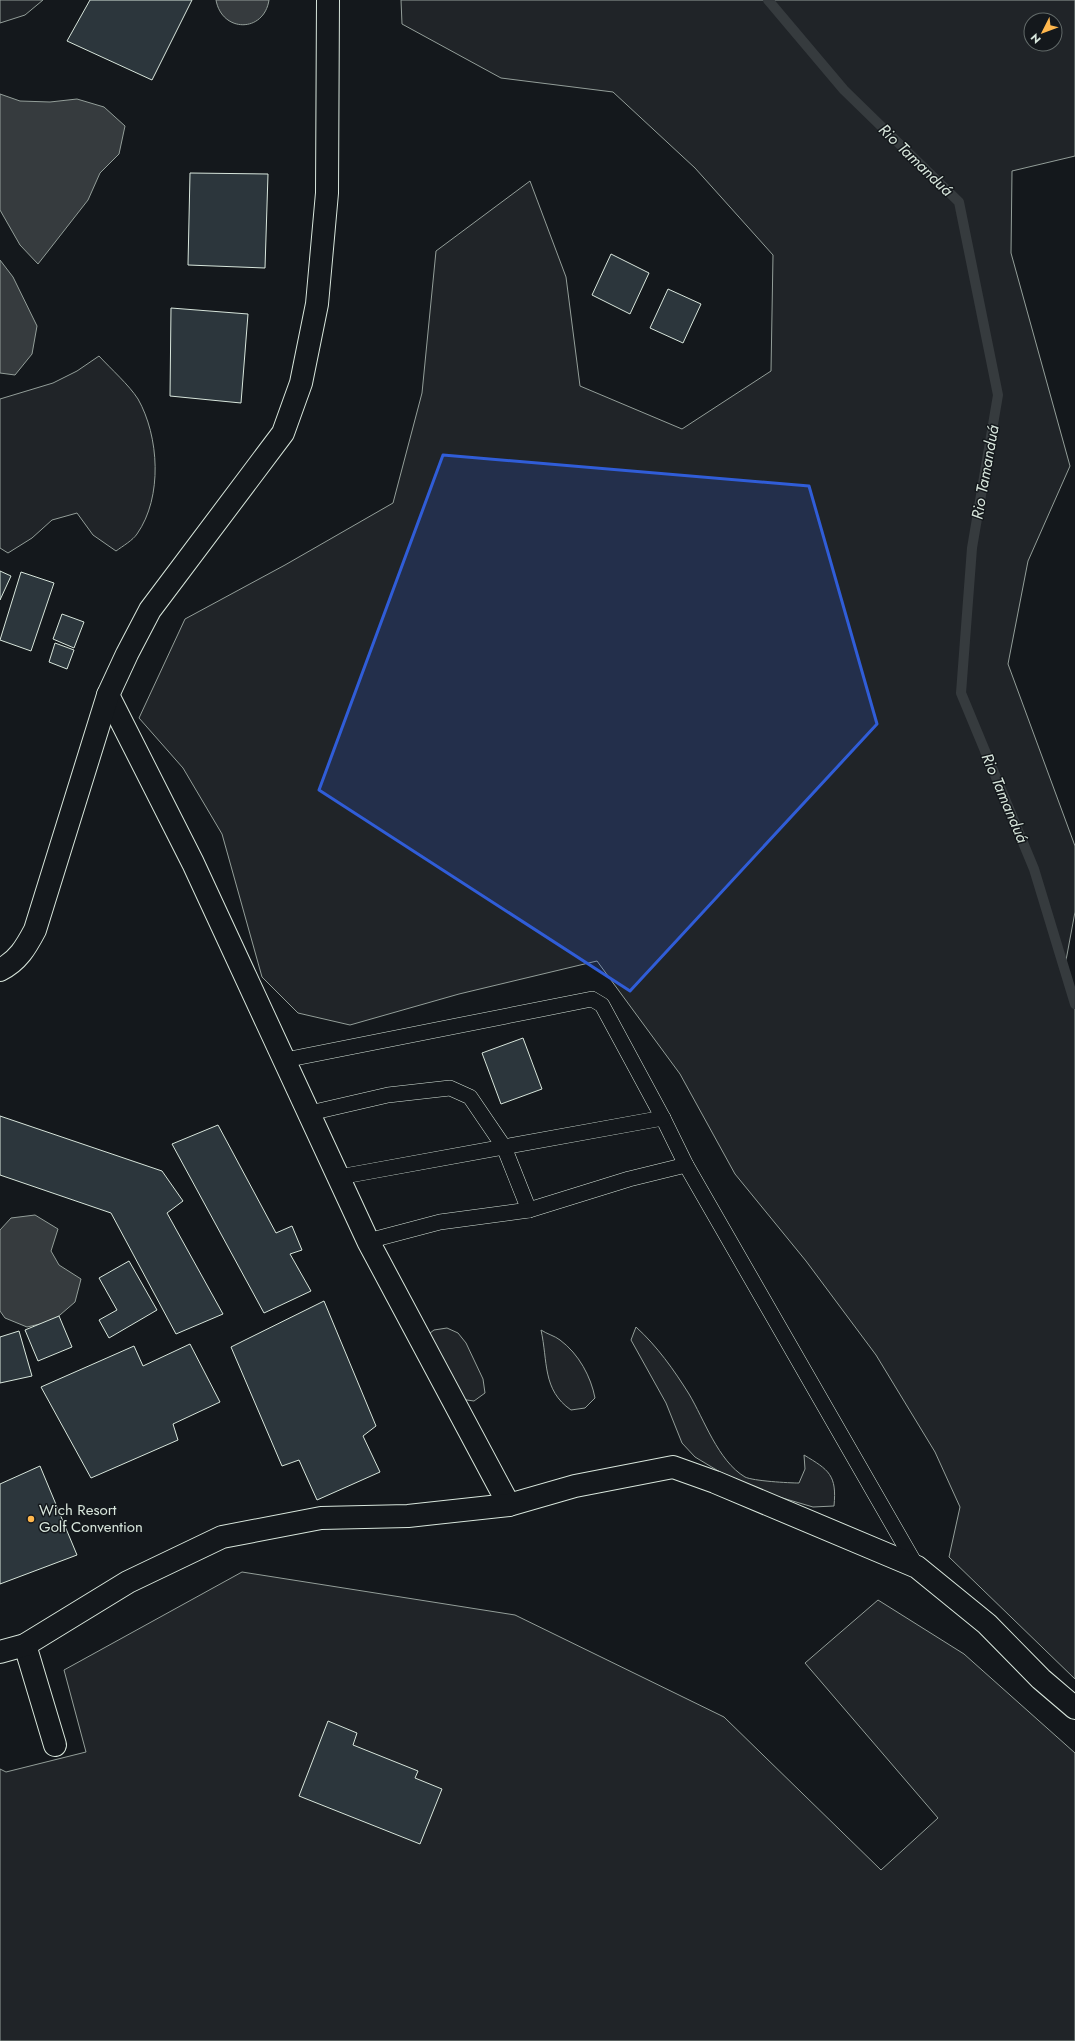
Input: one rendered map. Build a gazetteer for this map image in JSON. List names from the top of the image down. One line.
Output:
{"water":["Rio Tamanduá"],"places":["Wich Resort Golf Convention"],"north":"bottom left"}
